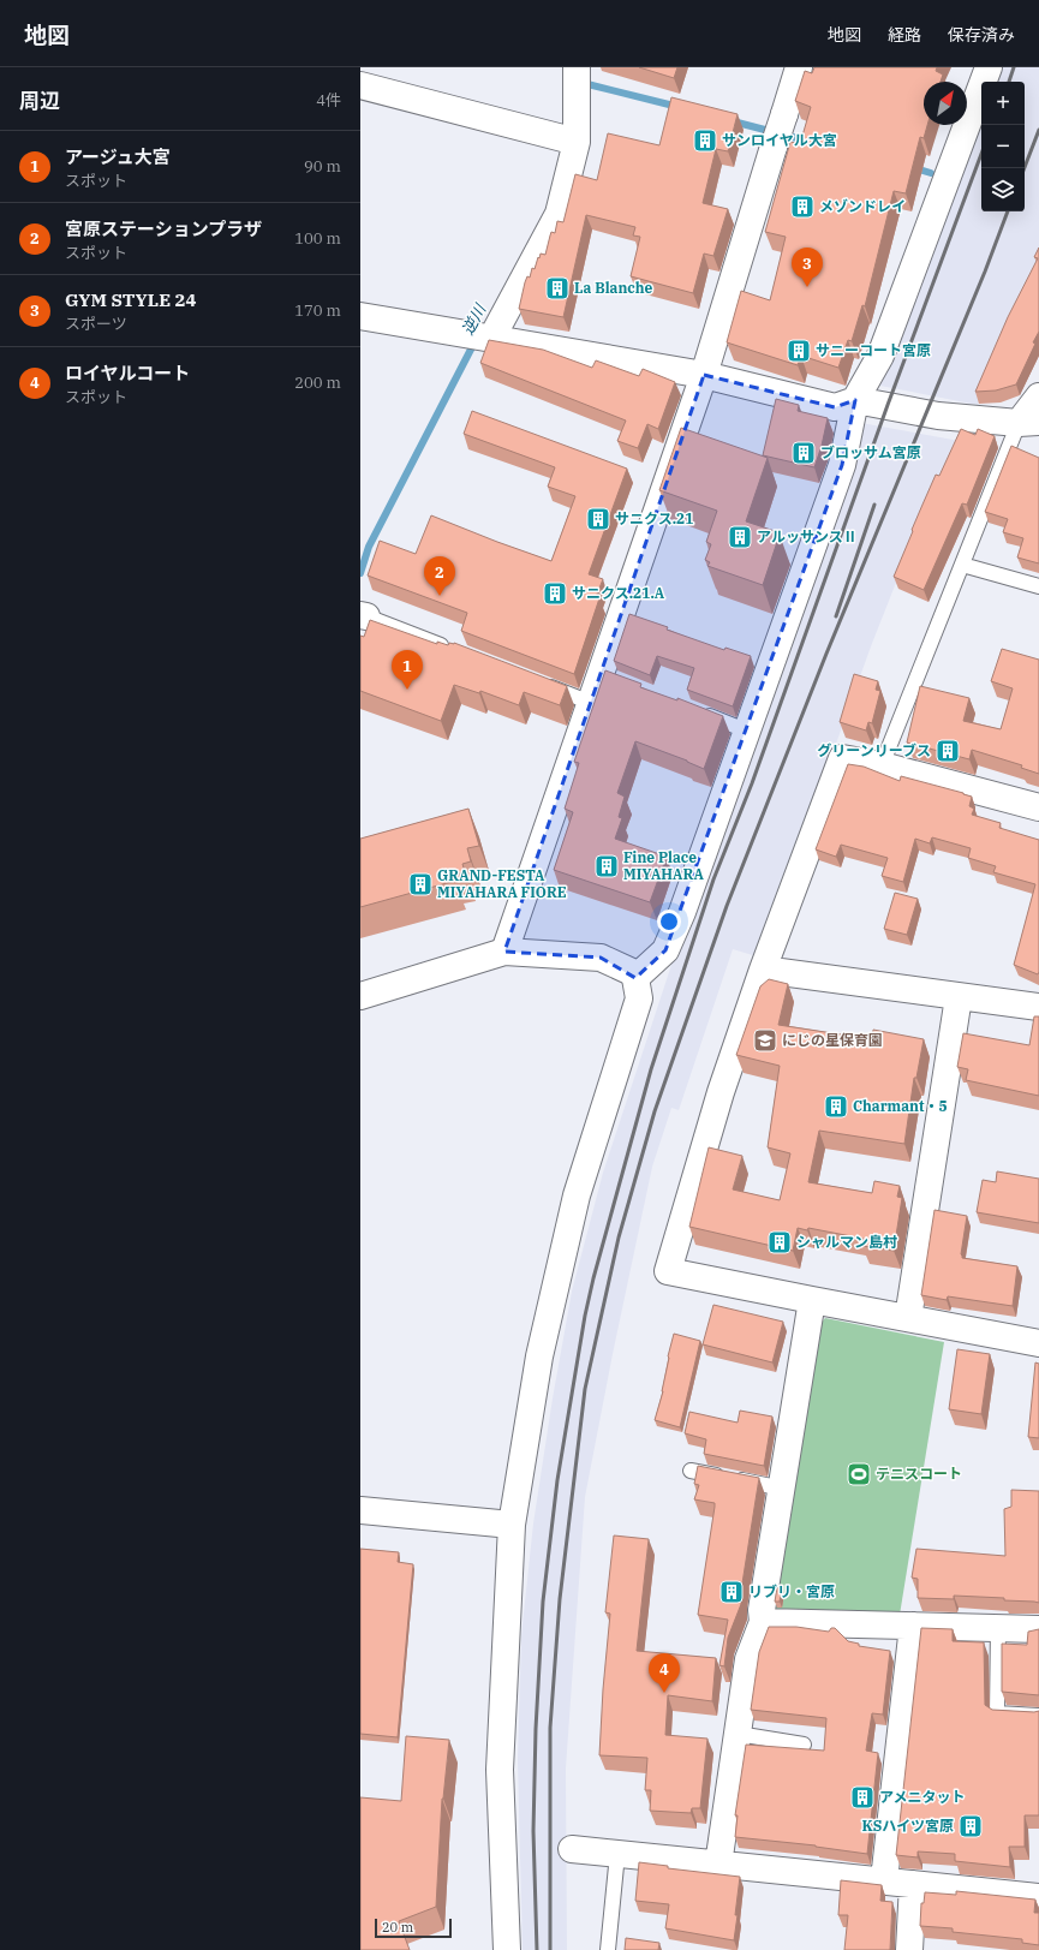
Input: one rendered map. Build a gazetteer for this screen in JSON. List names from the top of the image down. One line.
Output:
{"water":["逆川"],"places":{"building":["サンロイヤル大宮","メゾンドレイ","La Blanche","サニーコート宮原","ブロッサム宮原","サニクス.21","アルッサンスⅡ","サニクス.21.A","グリーンリーブス","Fine Place MIYAHARA","GRAND-FESTA MIYAHARA FIORE","Charmant・5","シャルマン島村","リブリ・宮原","アメニタット","KSハイツ宮原"],"school or university":["にじの星保育園"],"sports":["テニスコート"]},"scale_bar":"20 m","north":"top right","page":{"header":"地図","nav":["地図","経路","保存済み"],"heading":["周辺","4件"],"map_buttons":["+","−"],"list":[{"mark":"1","name":"アージュ大宮","note":"スポット","value":"90 m"},{"mark":"2","name":"宮原ステーションプラザ","note":"スポット","value":"100 m"},{"mark":"3","name":"GYM STYLE 24","note":"スポーツ","value":"170 m"},{"mark":"4","name":"ロイヤルコート","note":"スポット","value":"200 m"}],"pins":["3","2","1","4"],"scale":"20 m"}}
